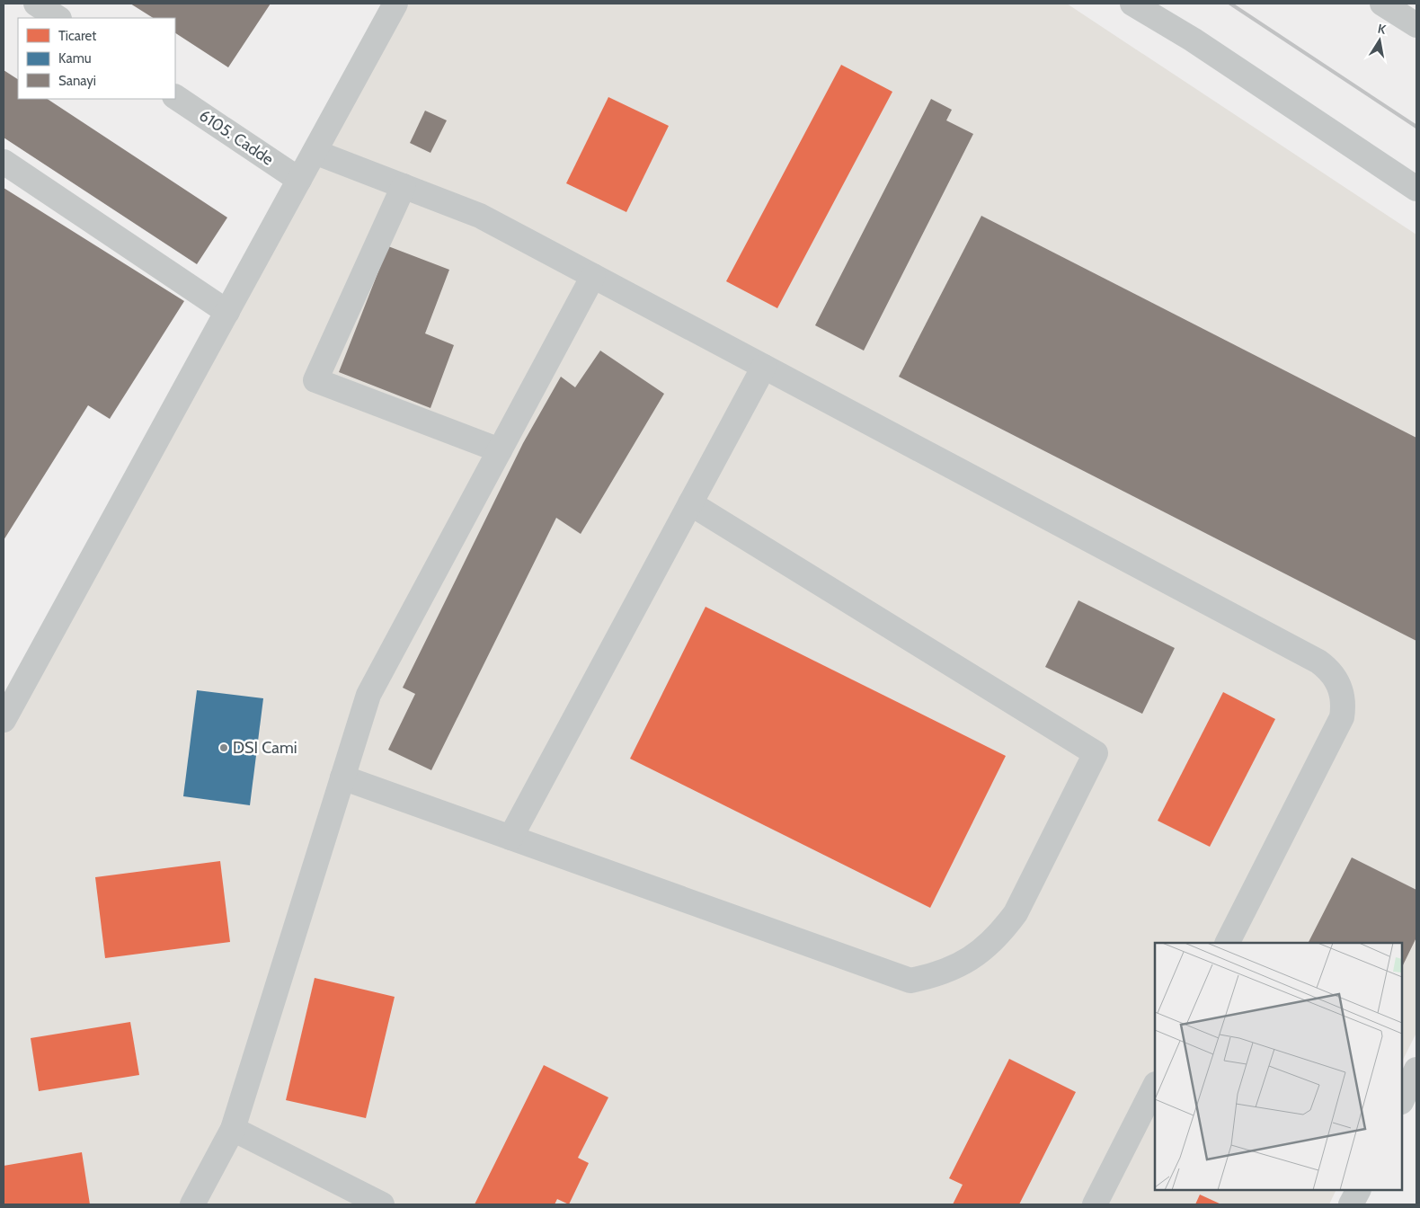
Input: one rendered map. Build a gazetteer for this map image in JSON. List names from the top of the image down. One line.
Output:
{"streets":{"street":["6105. Cadde"]},"places":["DSI Cami"],"legend":["Ticaret","Kamu","Sanayi"],"north":"top"}
